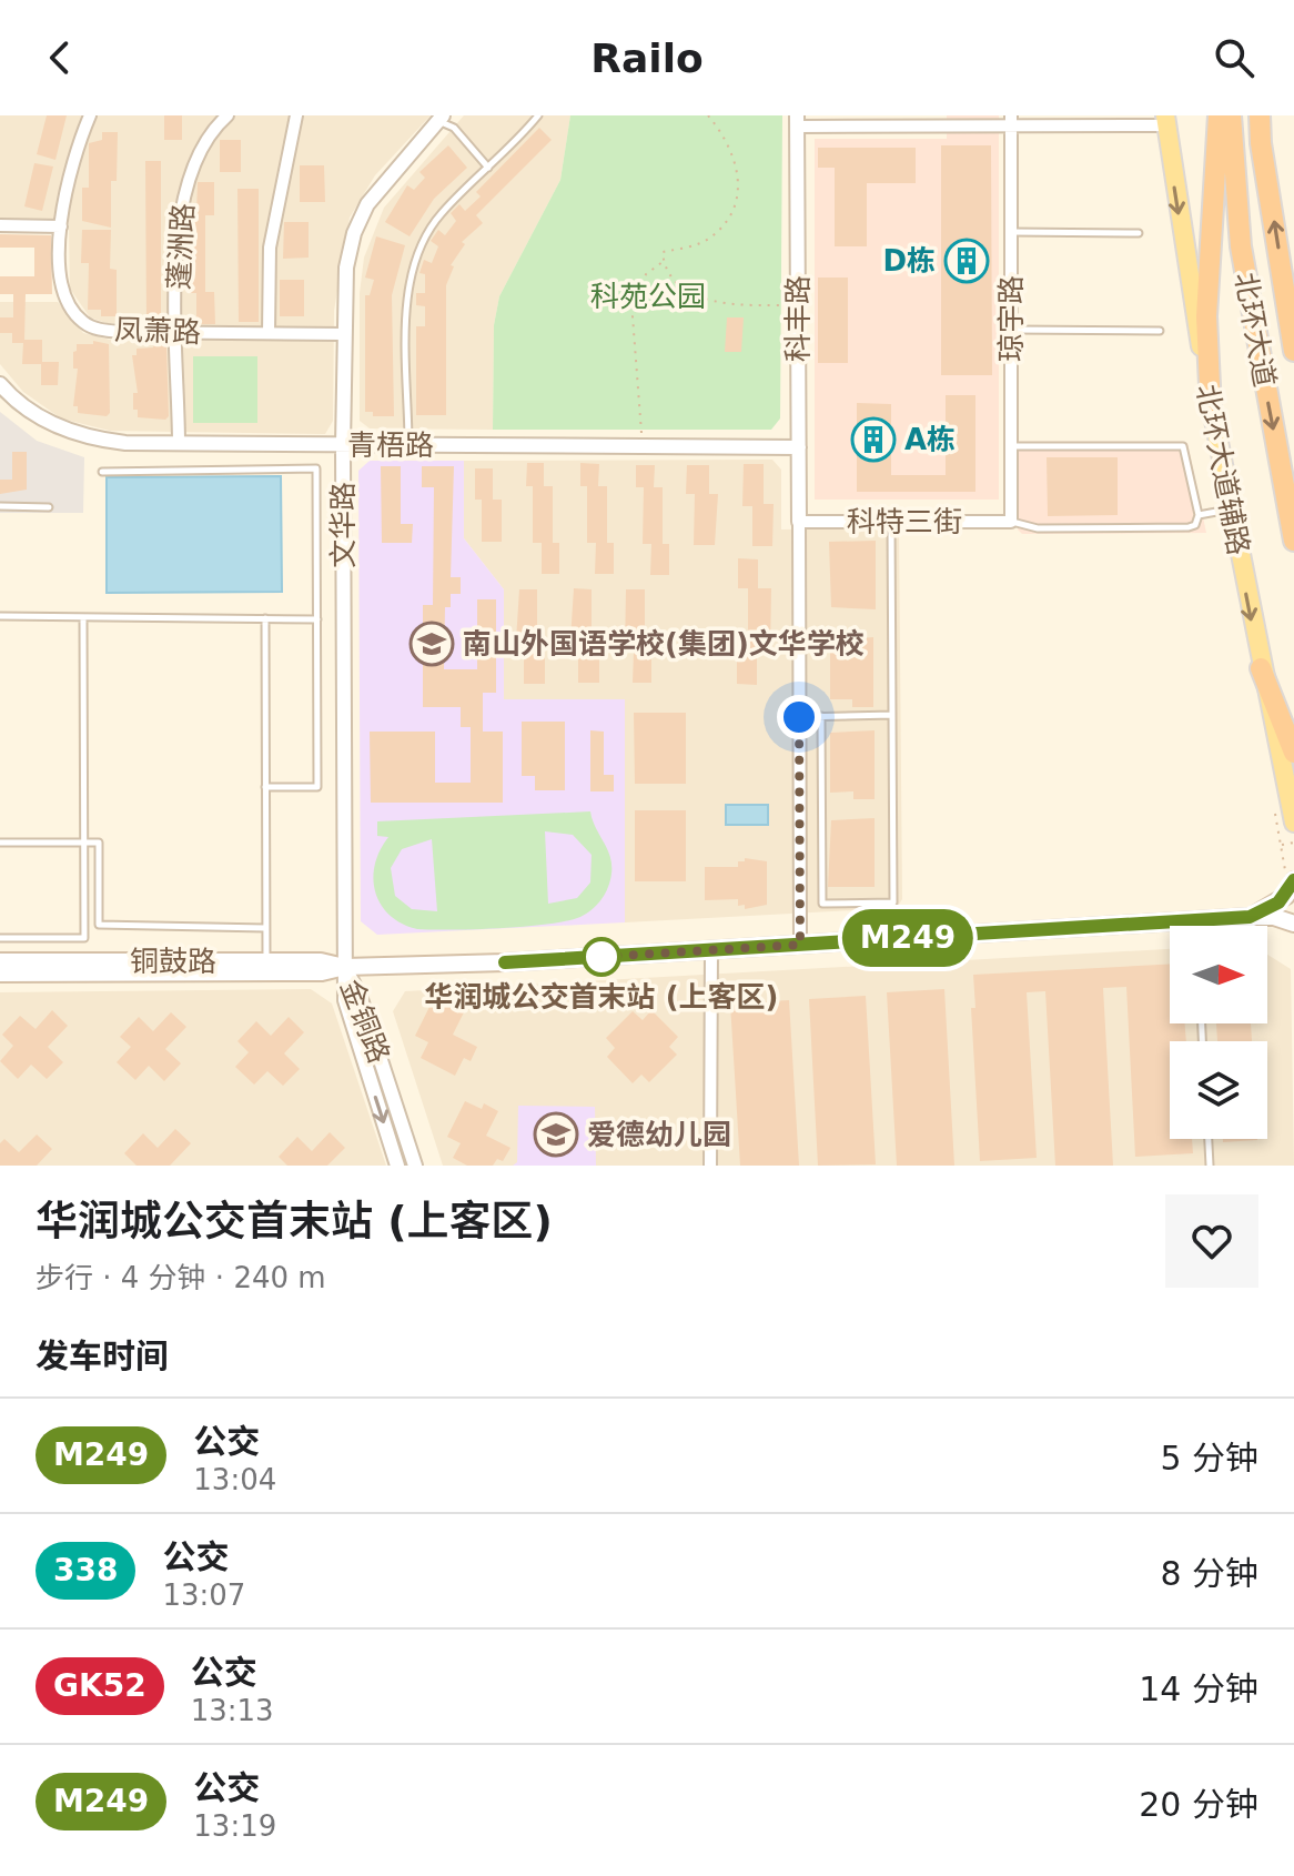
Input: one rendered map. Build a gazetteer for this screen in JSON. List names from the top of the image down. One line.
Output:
{"streets":{"highway":["北环大道"],"main road":["北环大道辅路","铜鼓路"],"street":["蓬洲路","科丰路","琼宇路","凤萧路","青梧路","科特三街","文华路","金铜路"]},"crossings":[["蓬洲路","凤萧路"],["蓬洲路","青梧路"],["科丰路","青梧路"],["科丰路","科特三街"],["琼宇路","科特三街"],["凤萧路","文华路"],["青梧路","文华路"],["文华路","铜鼓路"],["文华路","金铜路"],["铜鼓路","金铜路"]],"one_way":["北环大道辅路"],"parks":["科苑公园"],"places":{"building":["D栋","A栋"],"school or university":["南山外国语学校(集团)文华学校","爱德幼儿园"],"other":["华润城公交首末站 (上客区)"]},"lines":["bus line M249"],"north":"right","page":{"header":"Railo","on_map":"M249","heading":[["华润城公交首末站 (上客区)","步行 · 4 分钟 · 240 m"],"发车时间"],"list":[{"mark":"M249","name":"公交","note":"13:04","value":"5 分钟"},{"mark":"338","name":"公交","note":"13:07","value":"8 分钟"},{"mark":"GK52","name":"公交","note":"13:13","value":"14 分钟"},{"mark":"M249","name":"公交","note":"13:19","value":"20 分钟"}]}}
